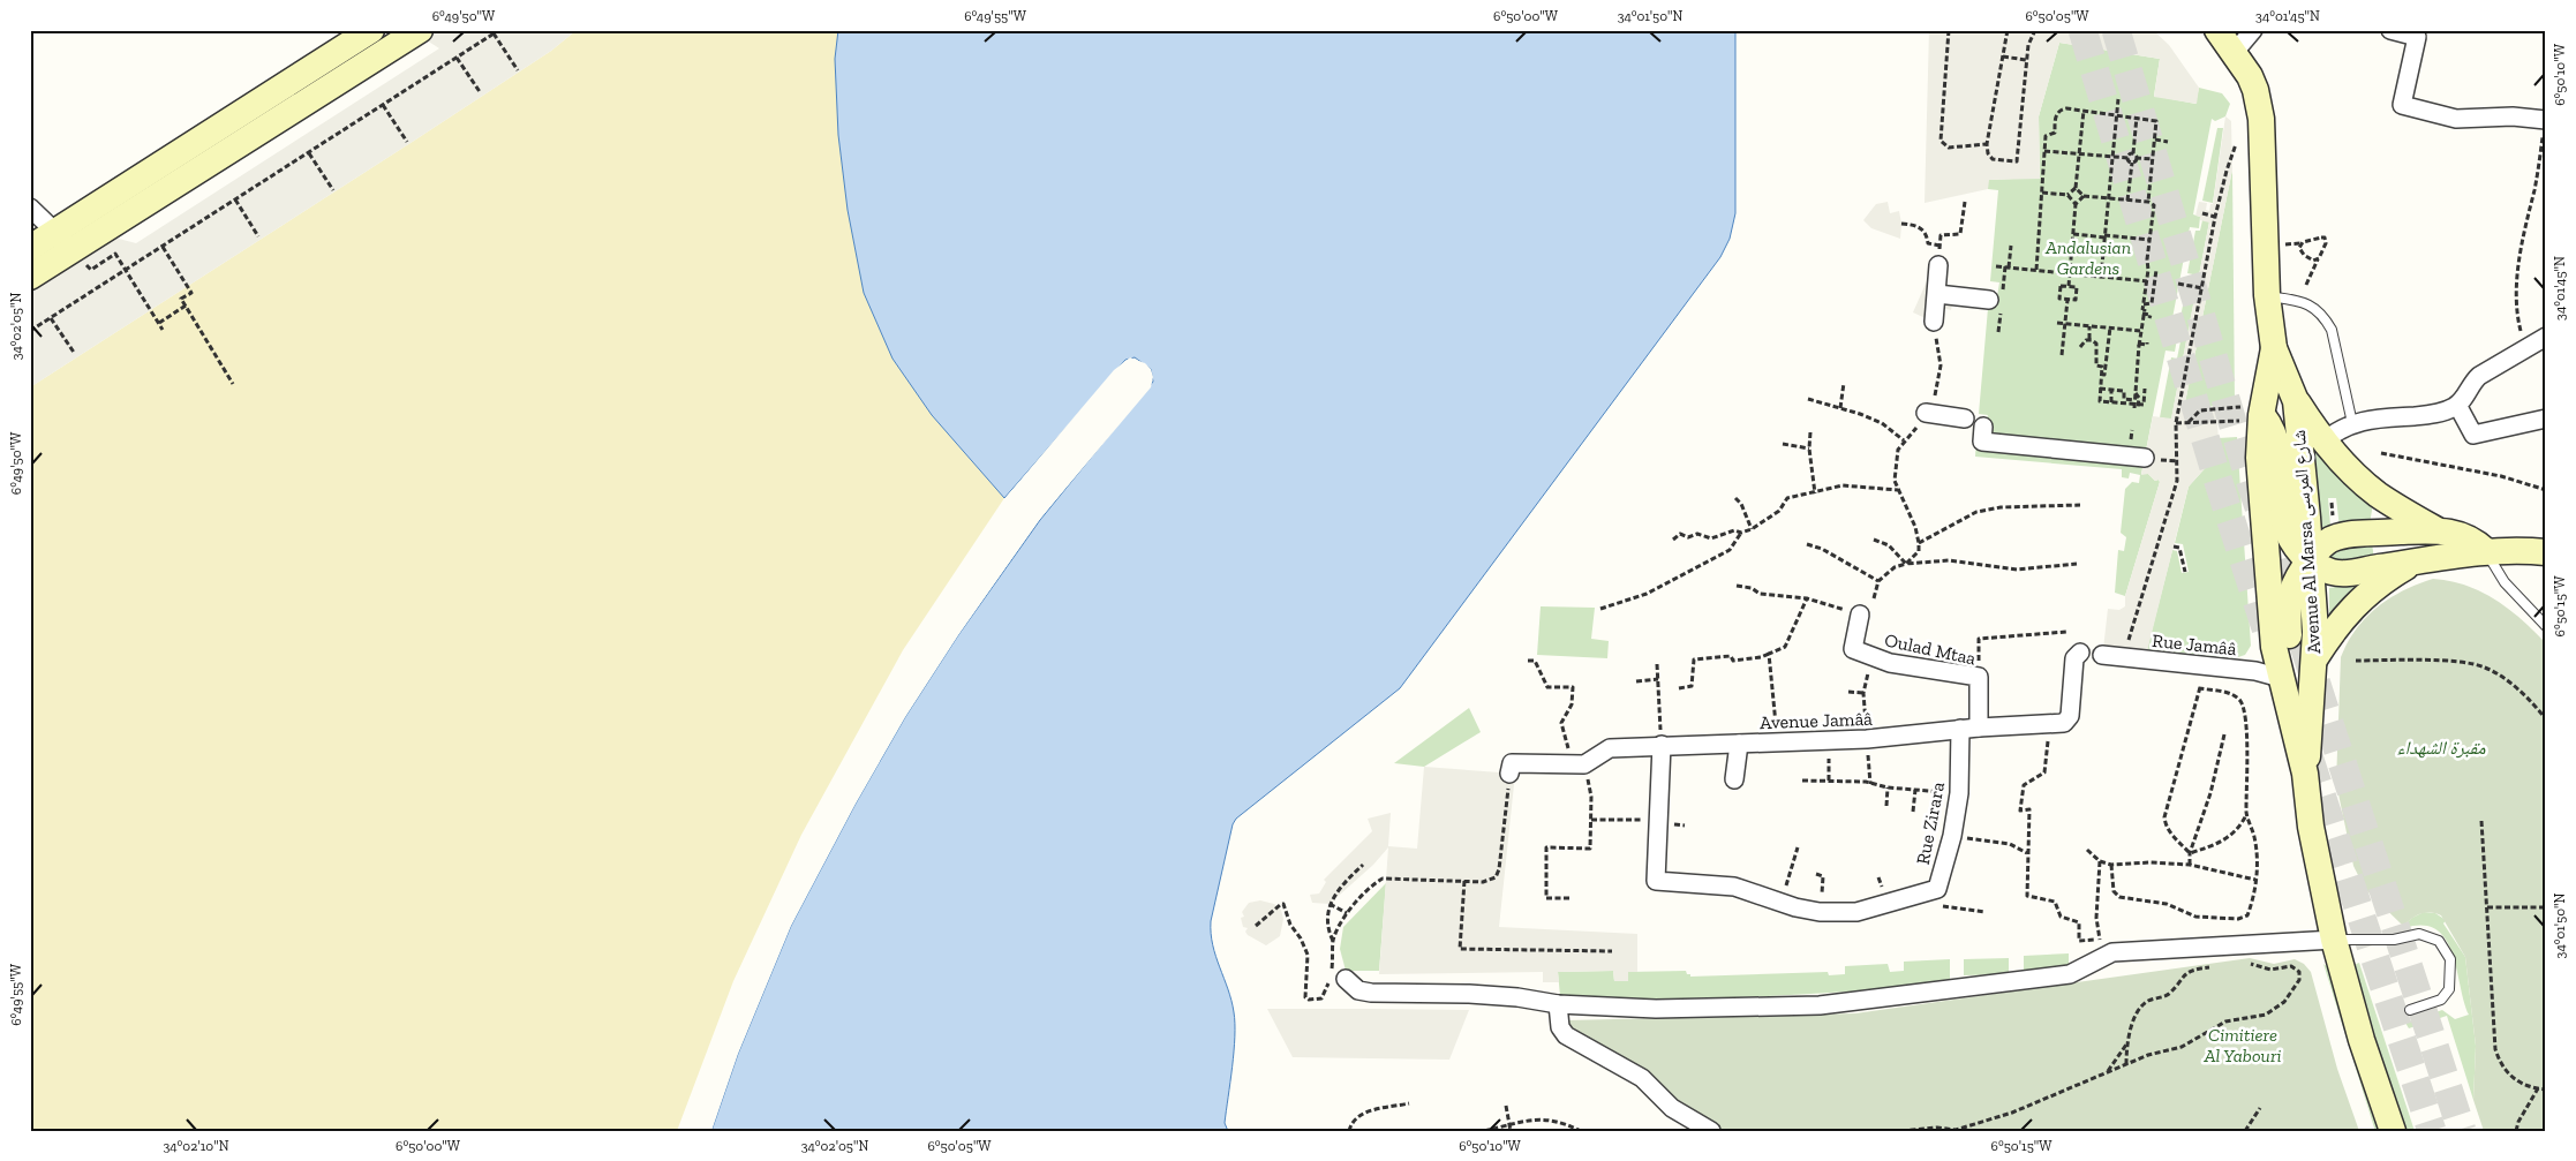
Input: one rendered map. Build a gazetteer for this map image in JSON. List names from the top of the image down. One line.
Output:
{"streets":{"street":["Avenue Al Marsa شارع المرسى","Rue Jamââ","Oulad Mtaa","Avenue Jamââ","Rue Zirara"]},"crossings":[["Avenue Al Marsa شارع المرسى","Rue Jamââ"],["Oulad Mtaa","Avenue Jamââ"],["Avenue Jamââ","Rue Zirara"]],"parks":["Andalusian Gardens","مقبرة الشهداء","Cimitiere Al Yabouri"],"coordinates":["6°49'50\"W","6°49'55\"W","6°50'00\"W","34°01'50\"N","6°50'05\"W","34°01'45\"N","6°50'10\"W","34°02'05\"N","6°50'15\"W","34°02'10\"N"]}
